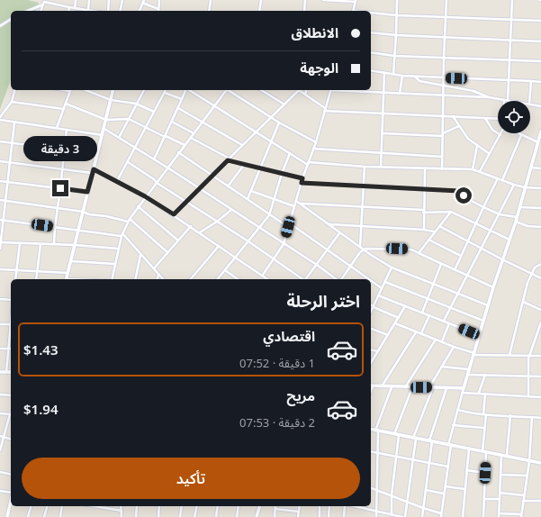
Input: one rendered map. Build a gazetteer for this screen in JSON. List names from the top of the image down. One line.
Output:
{"page":{"banner":["الانطلاق","الوجهة"],"bubble":"3 دقيقة","heading":"اختر الرحلة","list":[{"name":"اقتصادي","note":"1 دقيقة · 07:52","value":"$1.43"},{"name":"مريح","note":"2 دقيقة · 07:53","value":"$1.94"}],"buttons":"تأكيد"}}
